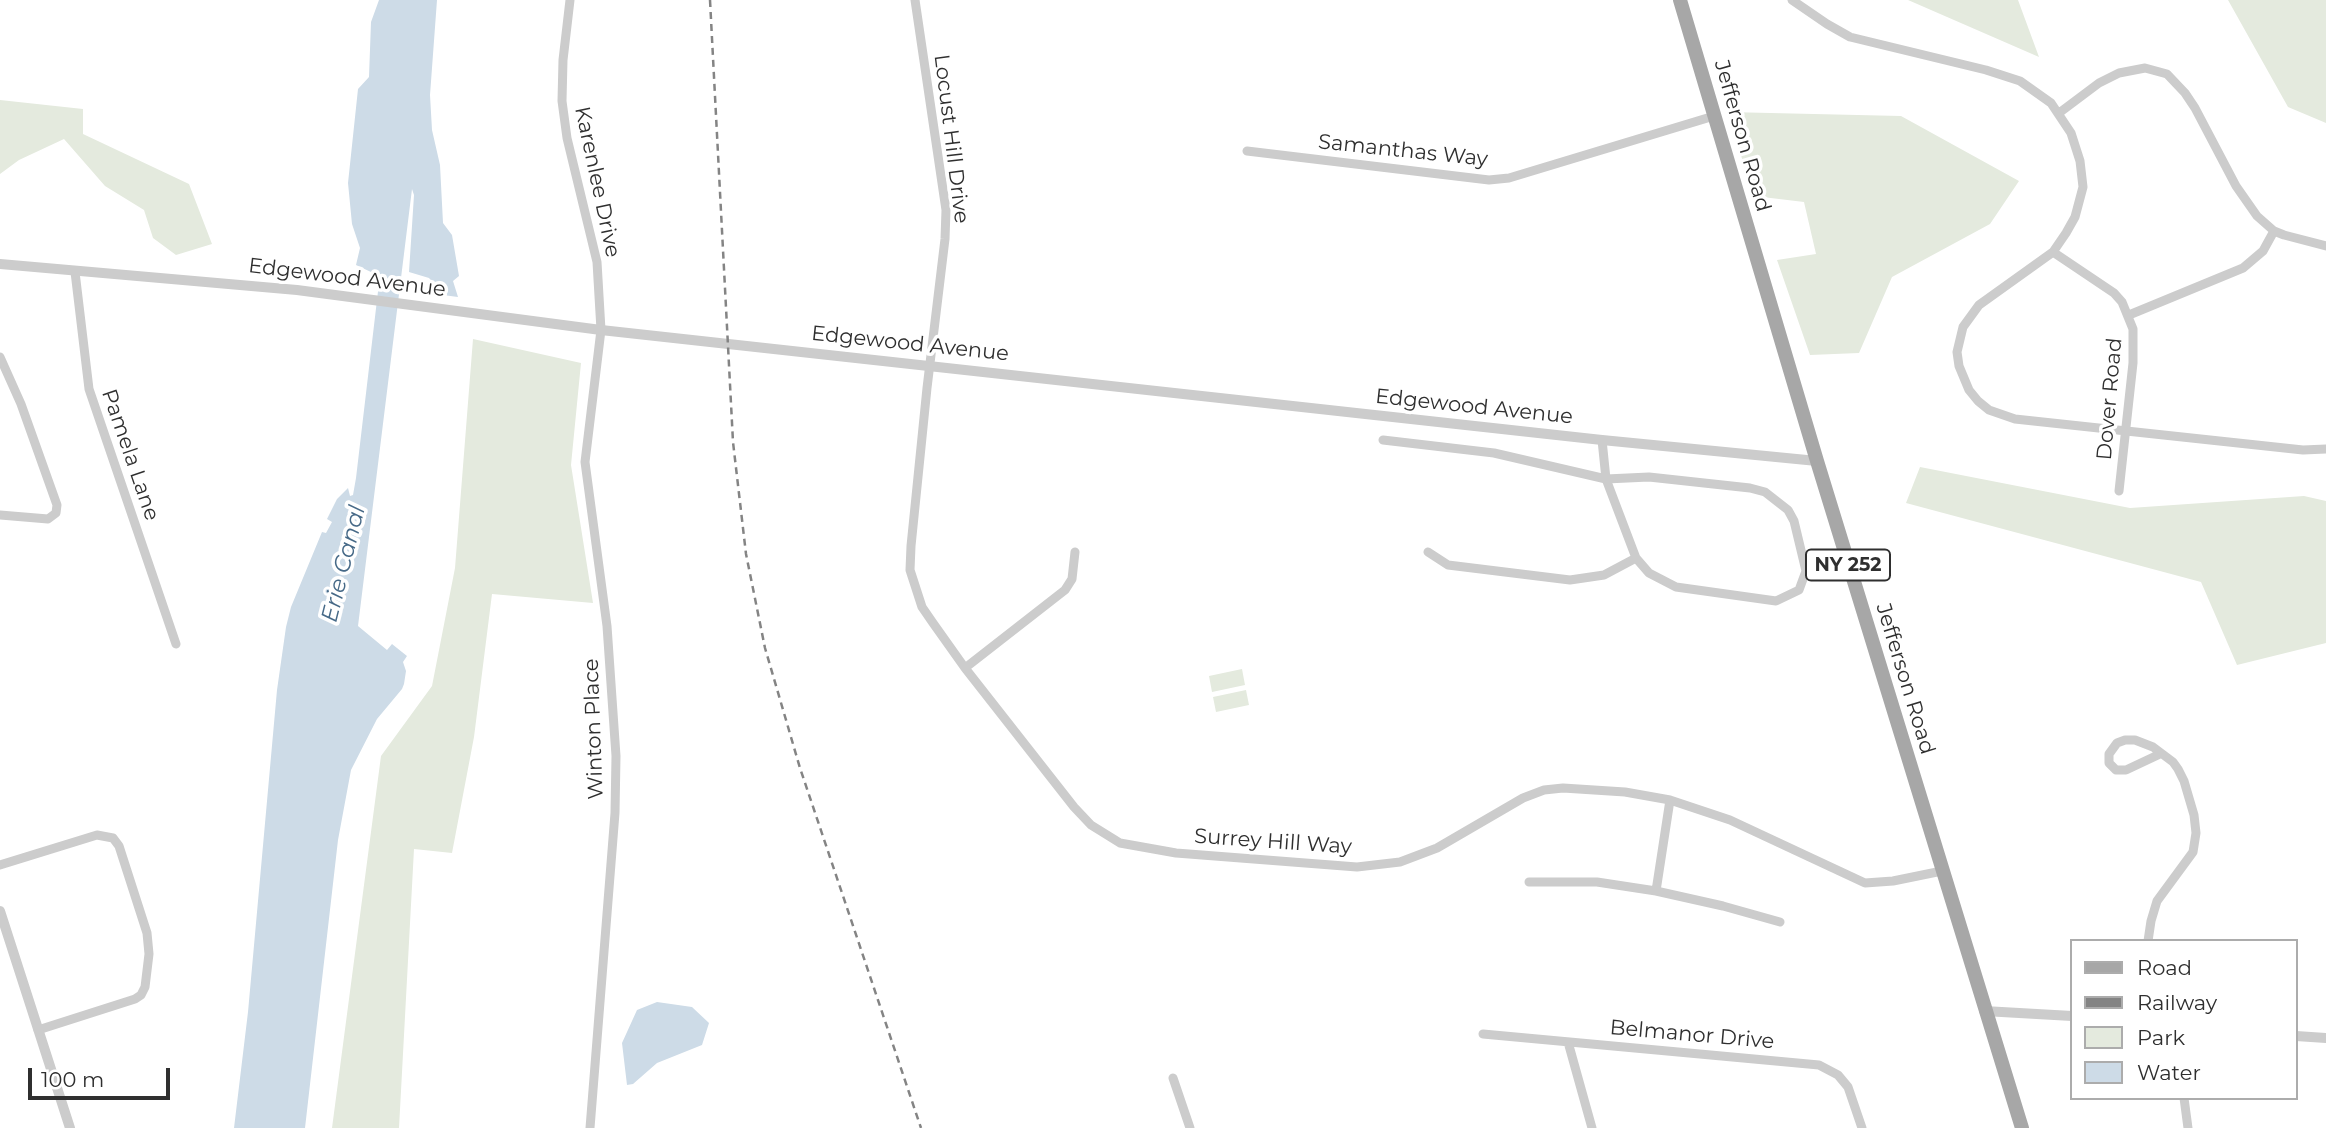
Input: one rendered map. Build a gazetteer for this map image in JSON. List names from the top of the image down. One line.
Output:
{"streets":{"main road":["Jefferson Road","NY 252"],"street":["Locust Hill Drive","Samanthas Way","Karenlee Drive","Edgewood Avenue","Dover Road","Pamela Lane","Winton Place","Surrey Hill Way","Belmanor Drive"]},"crossings":[["Jefferson Road","Samanthas Way"],["Jefferson Road","Edgewood Avenue"],["Jefferson Road","Surrey Hill Way"],["Locust Hill Drive","Edgewood Avenue"],["Locust Hill Drive","Surrey Hill Way"],["Karenlee Drive","Edgewood Avenue"],["Karenlee Drive","Winton Place"],["Edgewood Avenue","Pamela Lane"],["Edgewood Avenue","Winton Place"],["Edgewood Avenue","Surrey Hill Way"]],"water":["Erie Canal"],"legend":["Road","Railway","Park","Water"],"scale_bar":"100 m"}
